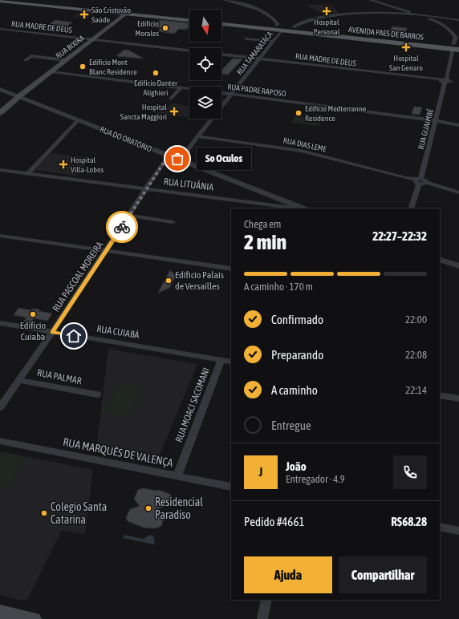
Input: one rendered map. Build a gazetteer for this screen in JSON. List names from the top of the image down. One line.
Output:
{"streets":{"main road":["AVENIDA PAES DE BARROS","RUA BIXIRA"],"street":["RUA MADRE DE DEUS","RUA TAMARATÁCA","RUA PADRE RAPOSO","RUA GUAIMBÉ","RUA DO ORATÓRIO","RUA DIAS LEME","RUA LITUÂNIA","RUA PASCOAL MOREIRA","RUA CUIABÁ","RUA PALMAR","RUA MOACI SACOMANI","RUA MARQUÊS DE VALENÇA"]},"crossings":[["RUA MADRE DE DEUS","RUA BIXIRA"],["RUA MADRE DE DEUS","RUA TAMARATÁCA"],["RUA MADRE DE DEUS","RUA GUAIMBÉ"],["AVENIDA PAES DE BARROS","RUA TAMARATÁCA"],["AVENIDA PAES DE BARROS","RUA GUAIMBÉ"],["RUA BIXIRA","RUA PADRE RAPOSO"],["RUA BIXIRA","RUA DO ORATÓRIO"],["RUA TAMARATÁCA","RUA PADRE RAPOSO"],["RUA TAMARATÁCA","RUA DO ORATÓRIO"],["RUA TAMARATÁCA","RUA DIAS LEME"],["RUA TAMARATÁCA","RUA PASCOAL MOREIRA"],["RUA PADRE RAPOSO","RUA GUAIMBÉ"],["RUA GUAIMBÉ","RUA DIAS LEME"],["RUA DO ORATÓRIO","RUA LITUÂNIA"],["RUA DO ORATÓRIO","RUA PASCOAL MOREIRA"],["RUA LITUÂNIA","RUA PASCOAL MOREIRA"],["RUA PASCOAL MOREIRA","RUA CUIABÁ"],["RUA PASCOAL MOREIRA","RUA PALMAR"],["RUA CUIABÁ","RUA MOACI SACOMANI"],["RUA MOACI SACOMANI","RUA MARQUÊS DE VALENÇA"]],"places":{"health":["Hospital Personal","São Cristovão Saúde","Hospital San Genaro","Hospital Sancta Maggiori","Hospital Villa-Lobos"],"other":["Edifício Morales","Edifício Mont Blanc Residence","Edifício Danter Alighieri","Edifício Medterranne Residence","So Oculos","Edificio Palais de Versailles","Edifício Cuiaba","Residencial Paradiso","Colegio Santa Catarina"]},"north":"bottom","page":{"bubble":"So Oculos","heading":["2 min","Chega em","22:27–22:32"],"panel":["João","Entregador · 4.9","Pedido #4661","R$68.28"],"bar":"A caminho · 170 m","list":[["Confirmado","22:00"],["Preparando","22:08"],["A caminho","22:14"],"Entregue"],"round":"J","buttons":["Ajuda","Compartilhar"]}}
